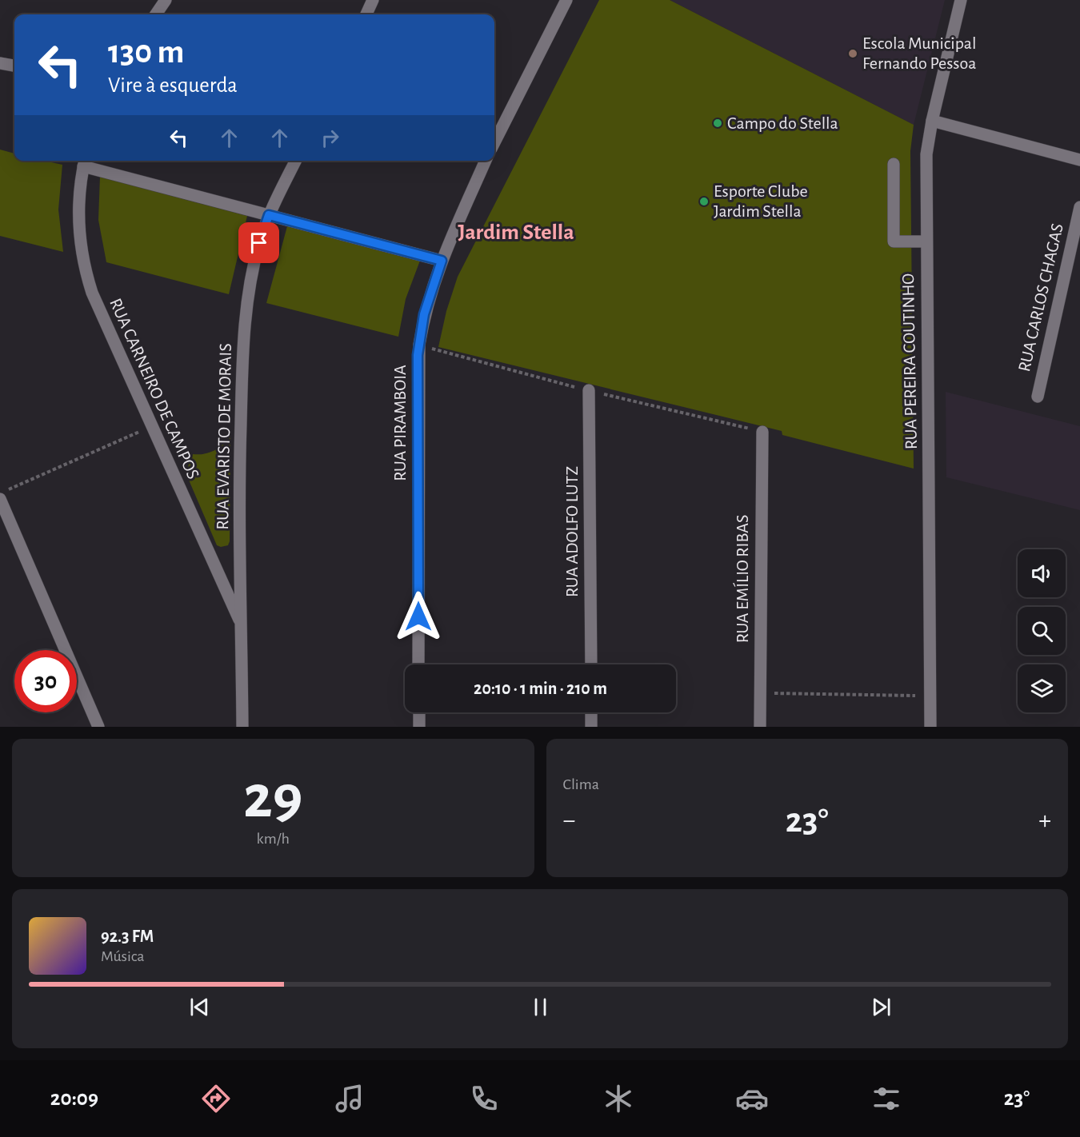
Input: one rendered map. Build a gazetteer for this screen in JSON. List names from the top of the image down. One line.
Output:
{"streets":{"street":["RUA CARLOS CHAGAS","RUA PEREIRA COUTINHO","RUA CARNEIRO DE CAMPOS","RUA PIRAMBOIA","RUA EVARISTO DE MORAIS","RUA ADOLFO LUTZ","RUA EMÍLIO RIBAS"]},"crossings":[["RUA CARNEIRO DE CAMPOS","RUA EVARISTO DE MORAIS"]],"districts":["Jardim Stella"],"places":["Escola Municipal Fernando Pessoa","Campo do Stella","Esporte Clube Jardim Stella"],"page":{"turn":["130 m","Vire à esquerda"],"limit":"30","trip":"20:10 · 1 min · 210 m","tile":[["29","km/h"],"Clima"],"heat":["−","23°","+"],"song":["92.3 FM","Música"],"tabs":["20:09","23°"]}}
